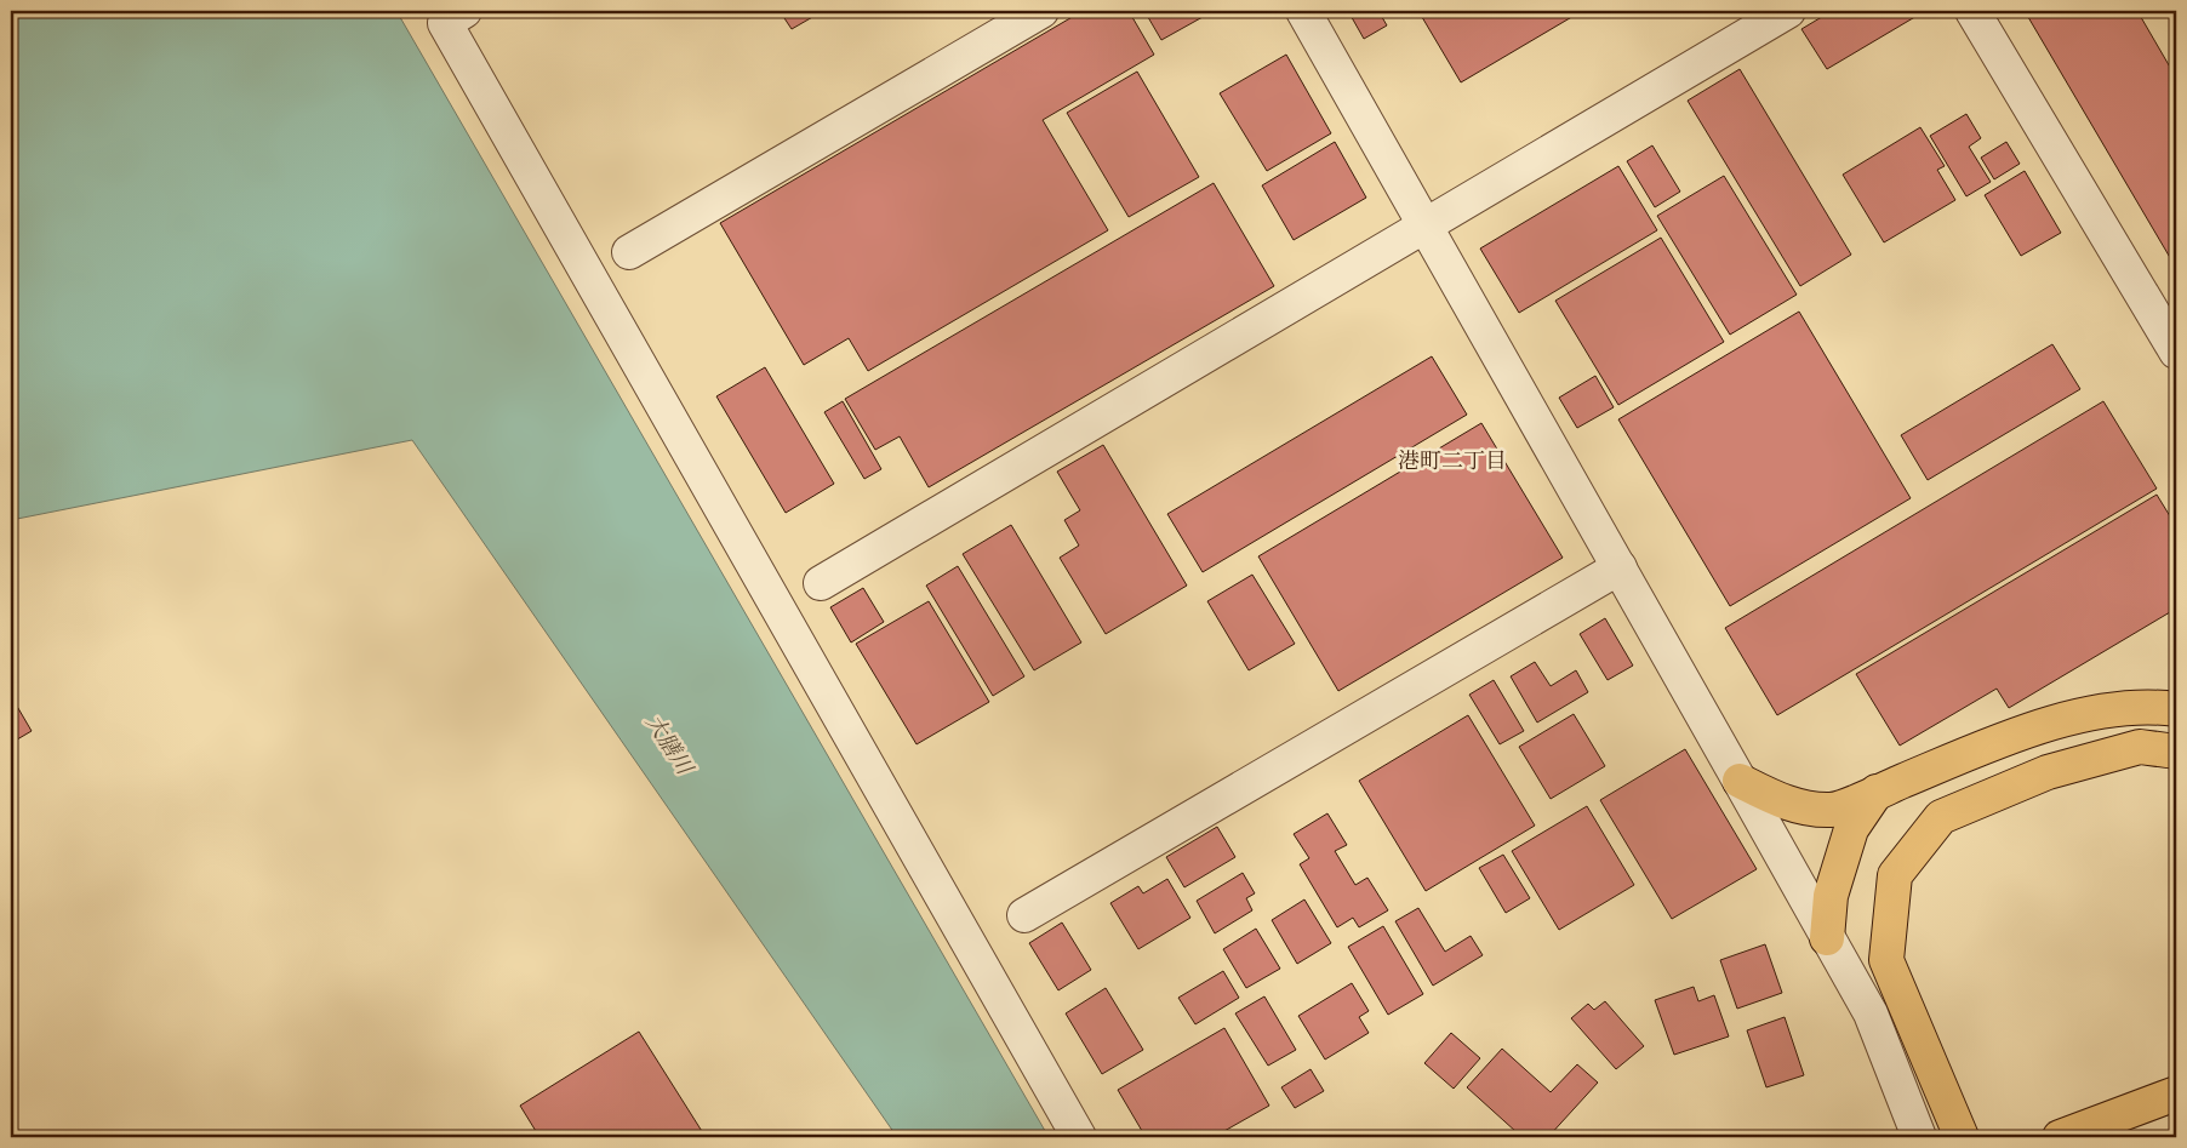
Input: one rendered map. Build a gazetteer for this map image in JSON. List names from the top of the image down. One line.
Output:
{"districts":["港町二丁目"],"water":["大膳川"]}
